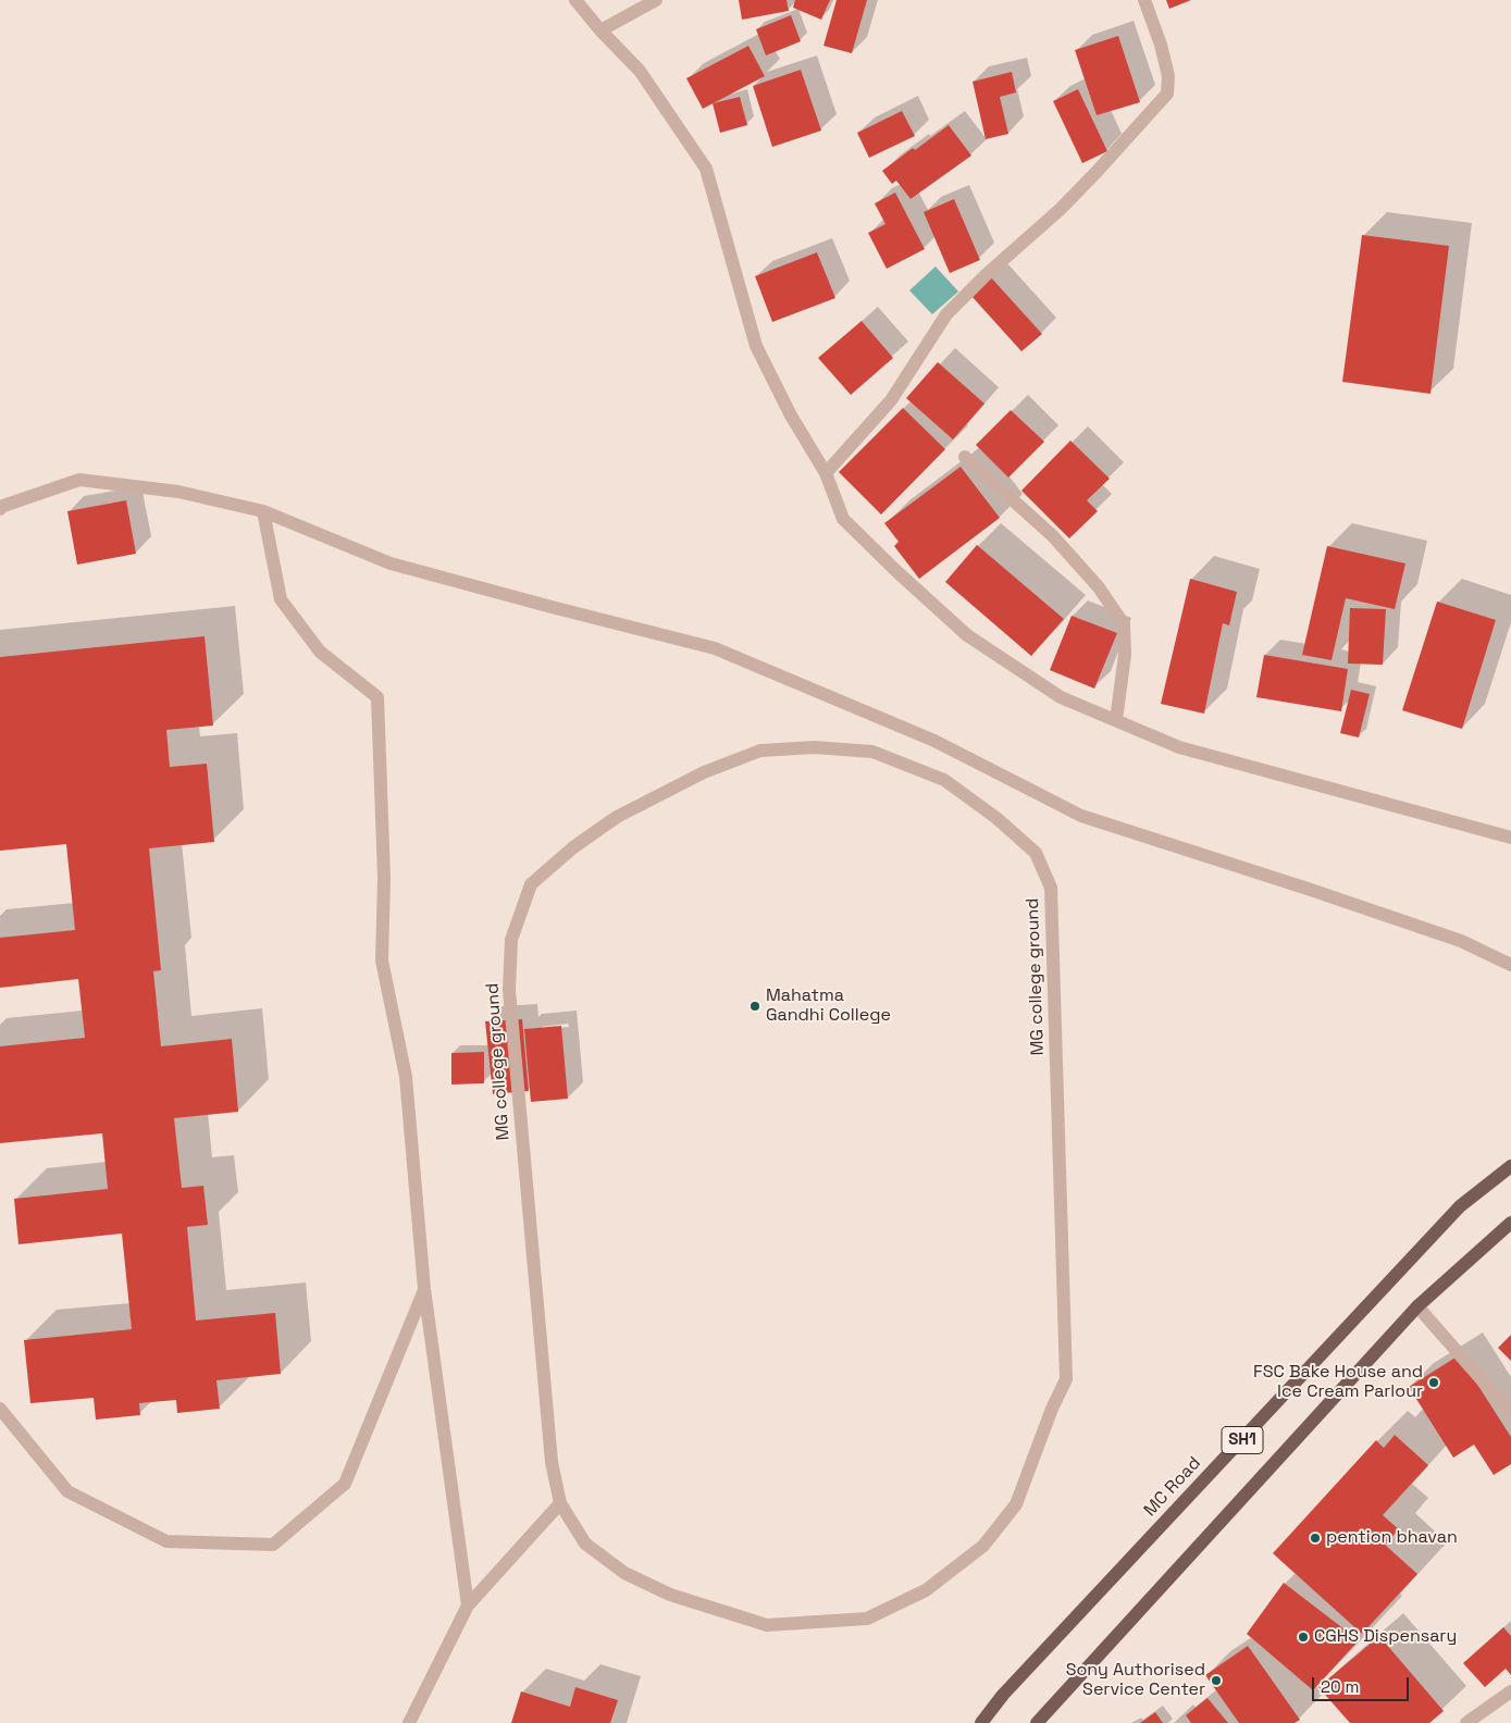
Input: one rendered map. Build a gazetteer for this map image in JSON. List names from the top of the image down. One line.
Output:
{"streets":{"main road":["SH1","MC Road"],"street":["MG college ground"]},"places":["Mahatma Gandhi College","FSC Bake House and Ice Cream Parlour","pention bhavan","CGHS Dispensary","Sony Authorised Service Center"],"scale_bar":"20 m"}
